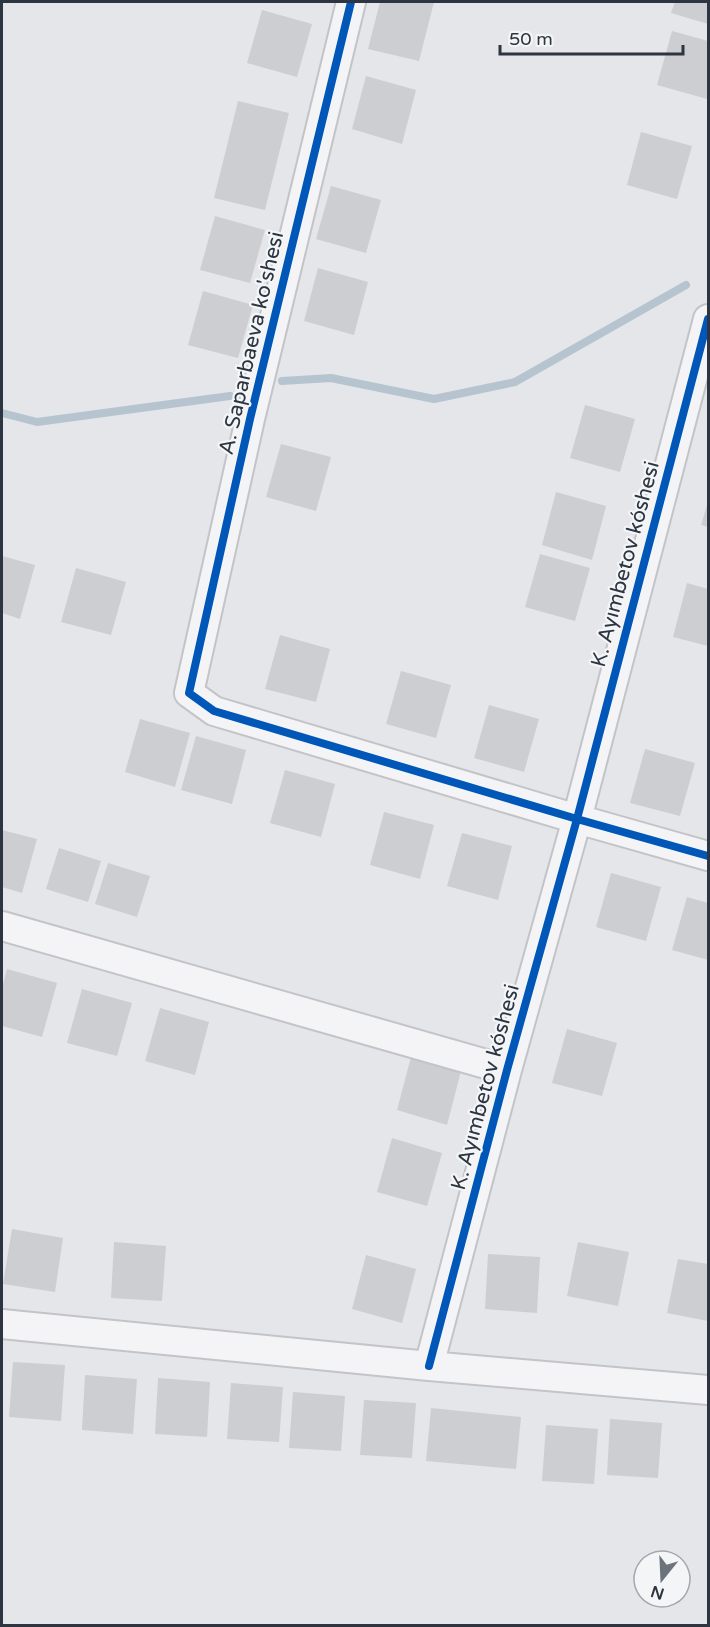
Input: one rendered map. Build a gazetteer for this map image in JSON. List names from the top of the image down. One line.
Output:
{"streets":{"street":["A. Saparbaeva ko'shesi","K. Ayımbetov kóshesi"]},"crossings":[["A. Saparbaeva ko'shesi","K. Ayımbetov kóshesi"]],"scale_bar":"50 m","north":"bottom"}
